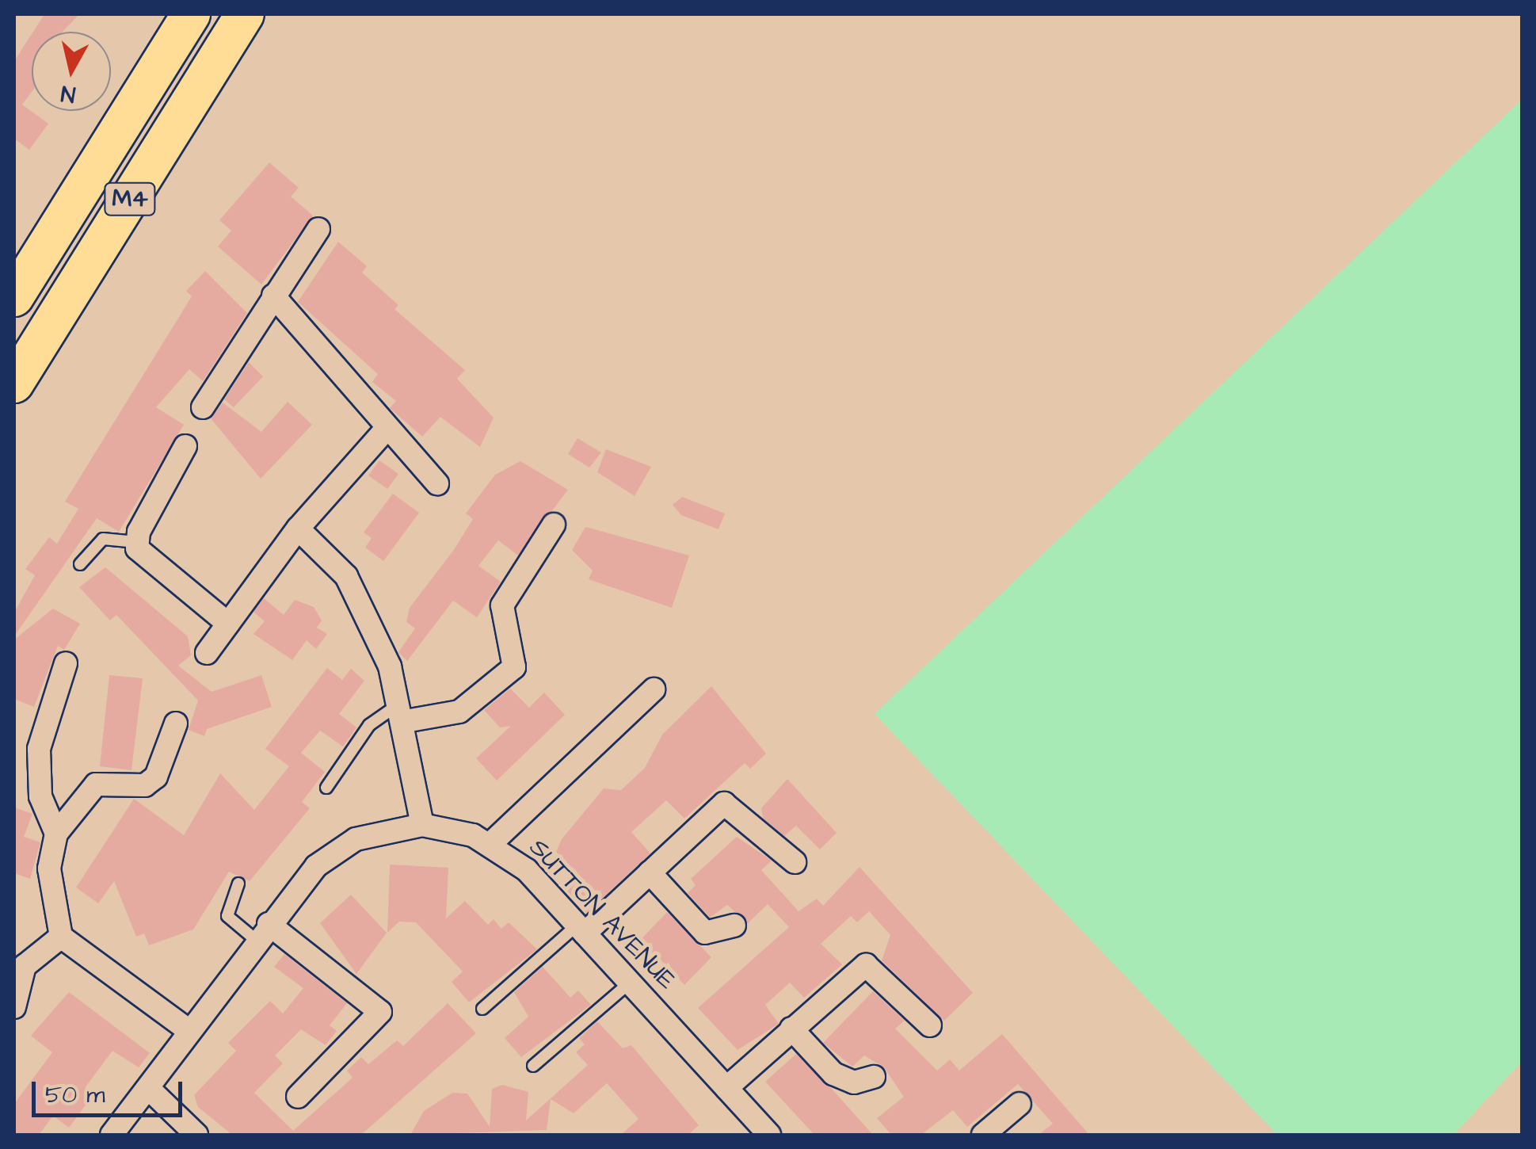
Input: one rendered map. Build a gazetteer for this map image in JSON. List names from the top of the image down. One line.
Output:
{"streets":{"highway":["M4"],"street":["SUTTON AVENUE"]},"scale_bar":"50 m","north":"bottom"}
